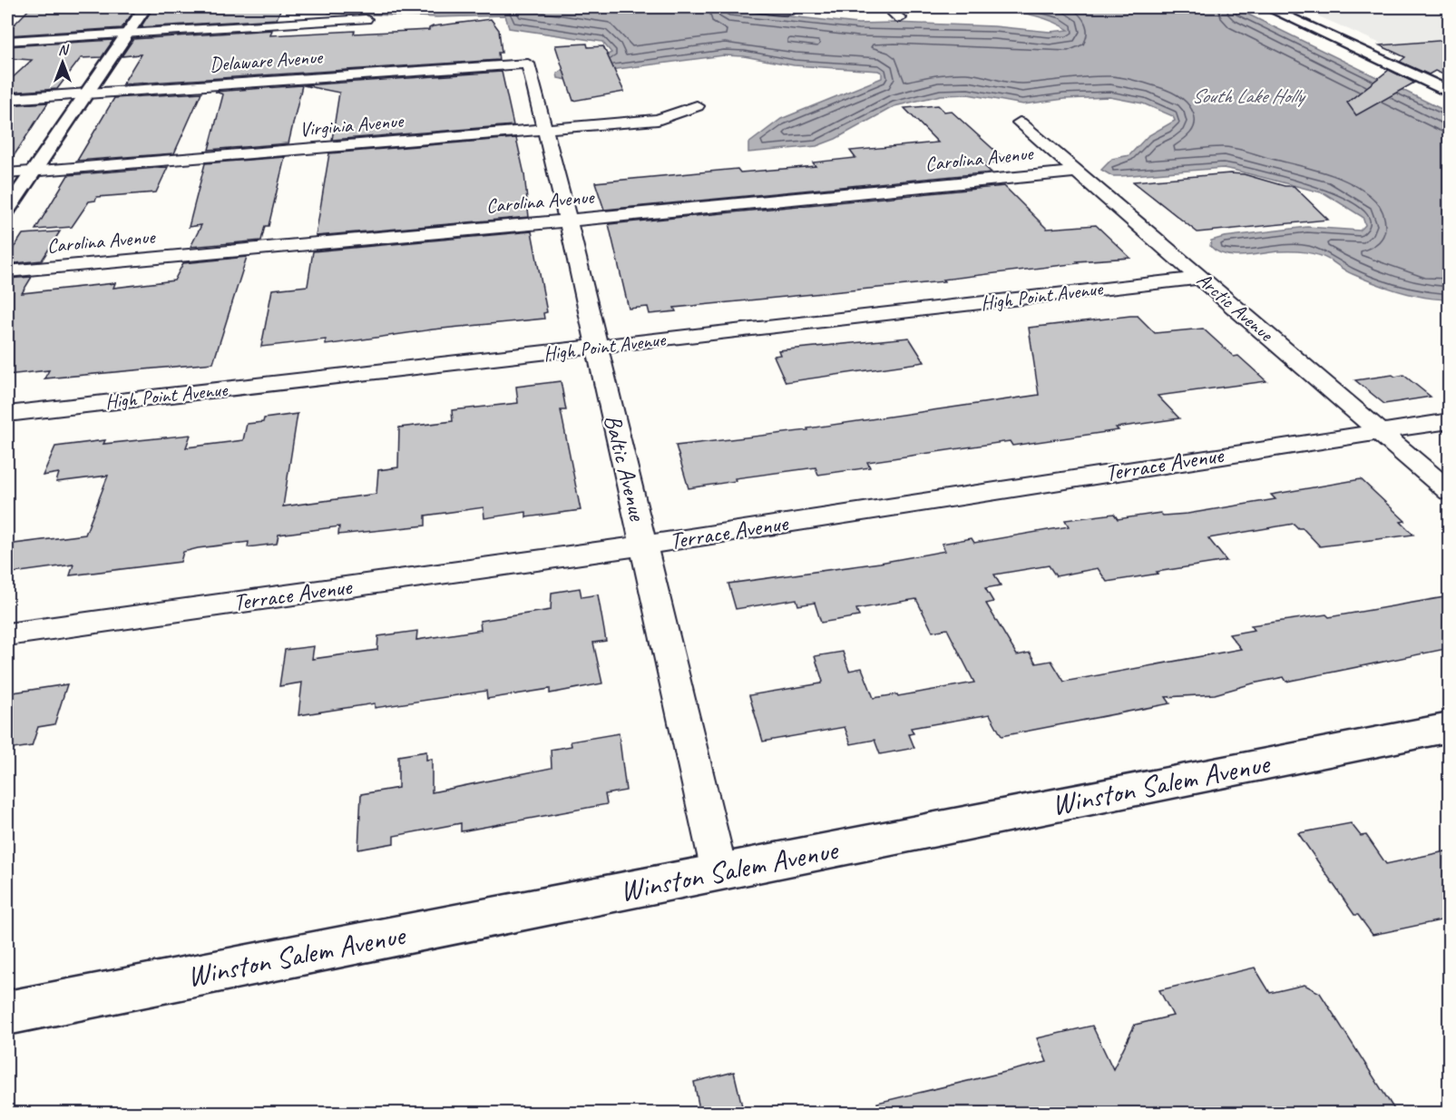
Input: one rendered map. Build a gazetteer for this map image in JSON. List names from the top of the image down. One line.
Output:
{"streets":{"main road":["Winston Salem Avenue"],"street":["Delaware Avenue","Virginia Avenue","Carolina Avenue","High Point Avenue","Arctic Avenue","Terrace Avenue","Baltic Avenue"]},"crossings":[["Delaware Avenue","Baltic Avenue"],["Virginia Avenue","Baltic Avenue"],["Carolina Avenue","Arctic Avenue"],["Carolina Avenue","Baltic Avenue"],["High Point Avenue","Arctic Avenue"],["High Point Avenue","Baltic Avenue"],["Arctic Avenue","Terrace Avenue"],["Terrace Avenue","Baltic Avenue"],["Baltic Avenue","Winston Salem Avenue"]],"water":["South Lake Holly"],"north":"top"}
